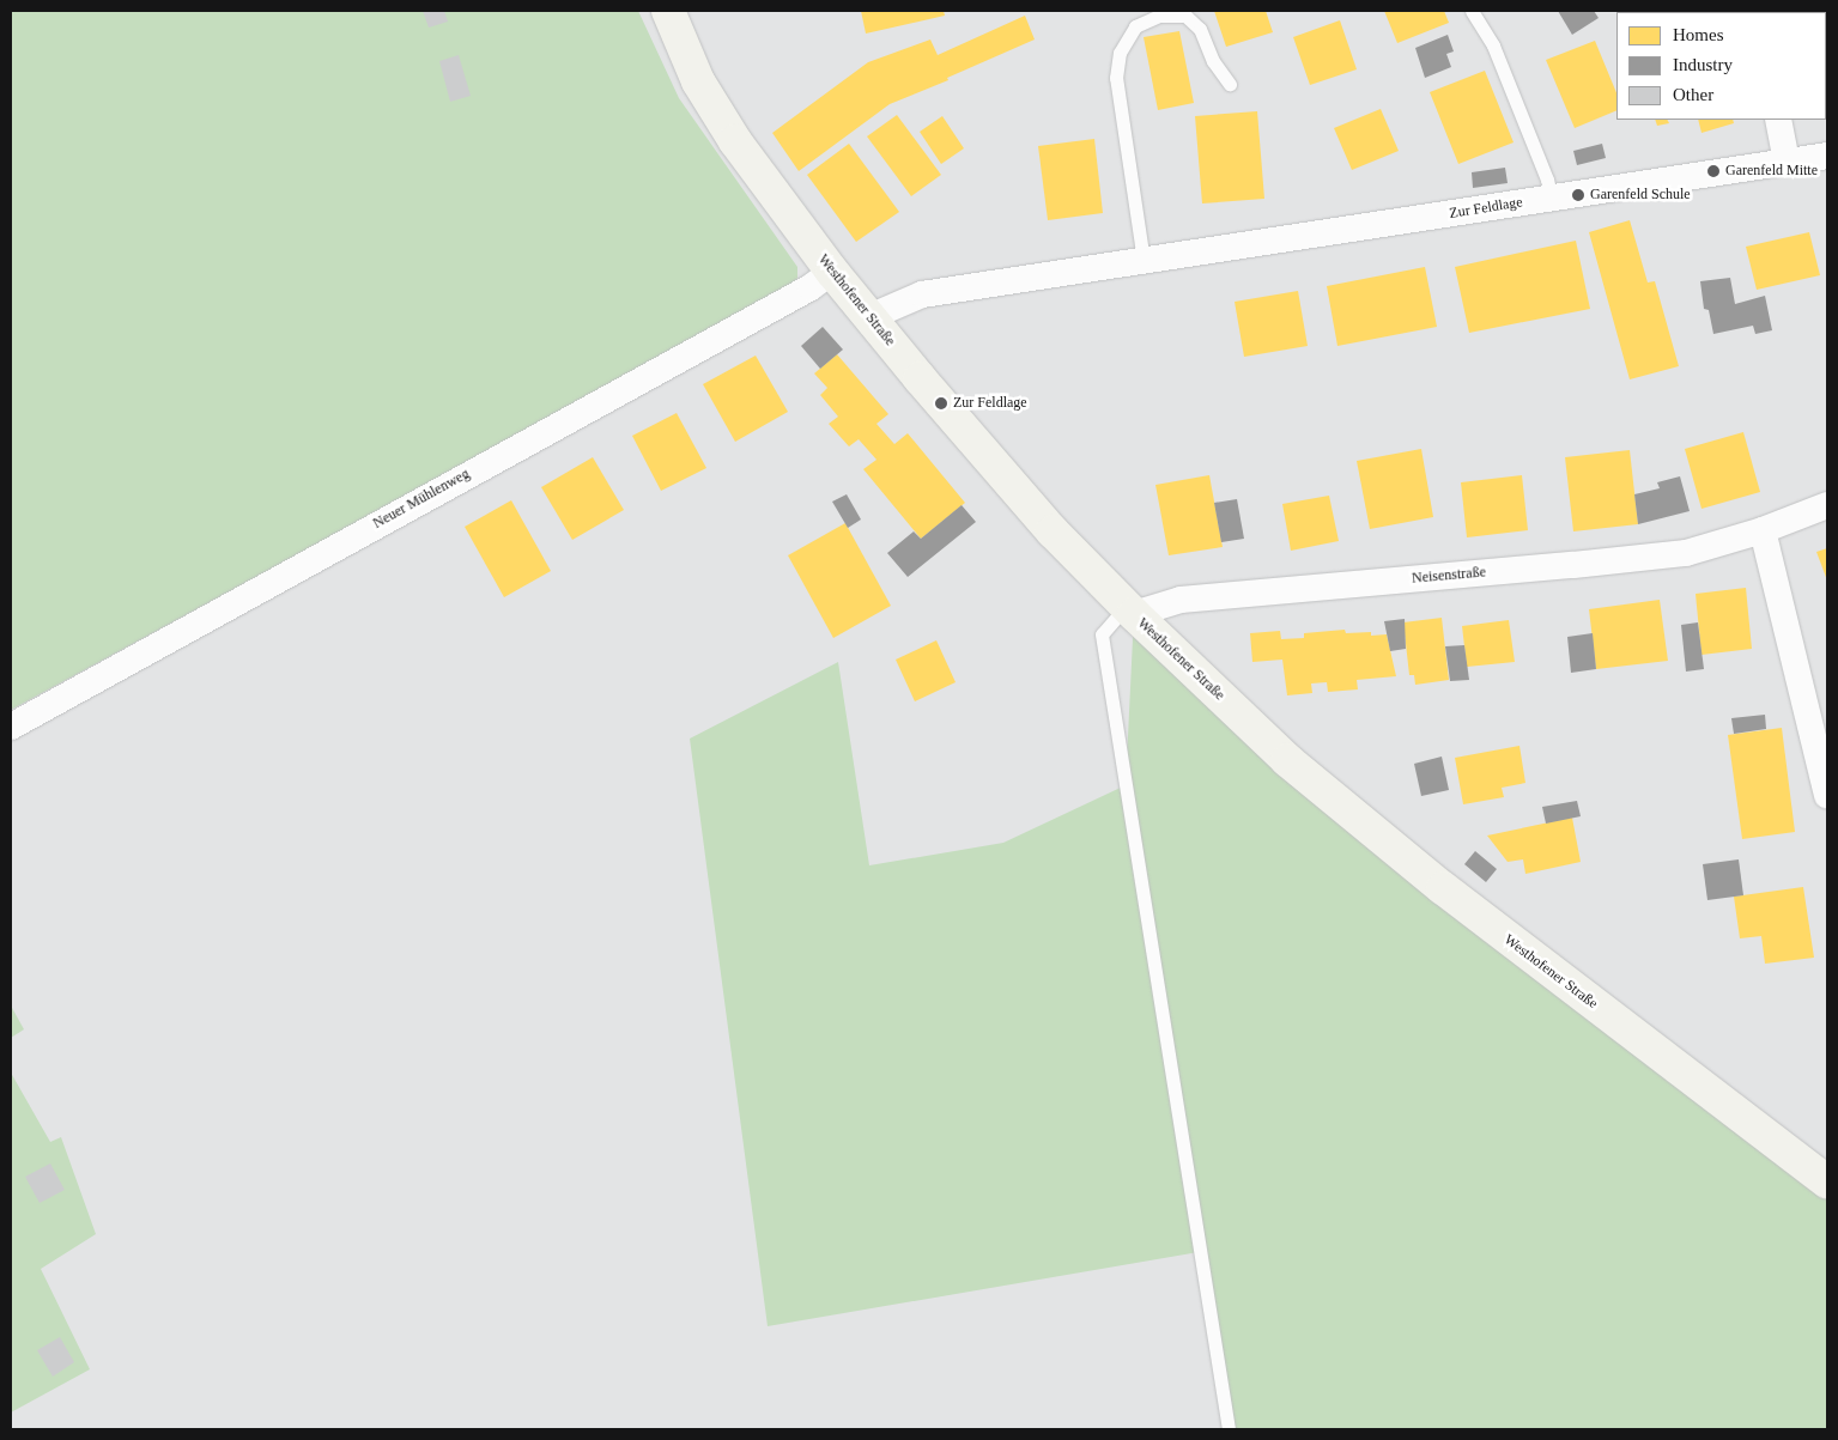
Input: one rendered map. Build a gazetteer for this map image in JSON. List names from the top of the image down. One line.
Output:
{"streets":{"street":["Zur Feldlage","Westhofener Straße","Neuer Mühlenweg","Neisenstraße"]},"crossings":[["Zur Feldlage","Westhofener Straße"],["Westhofener Straße","Neuer Mühlenweg"],["Westhofener Straße","Neisenstraße"]],"places":["Garenfeld Mitte","Garenfeld Schule","Zur Feldlage"],"legend":["Homes","Industry","Other"]}
